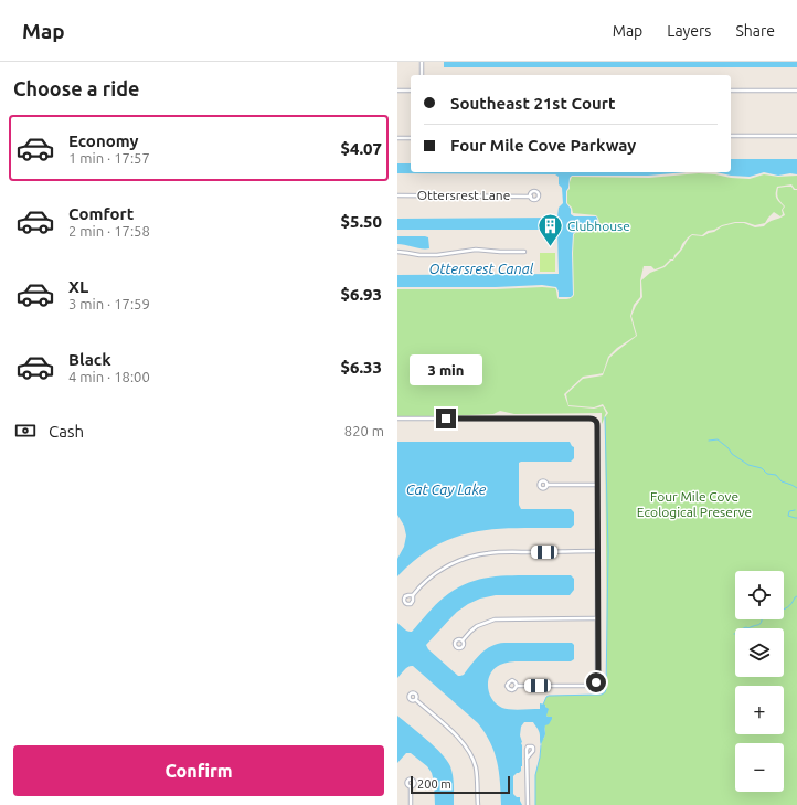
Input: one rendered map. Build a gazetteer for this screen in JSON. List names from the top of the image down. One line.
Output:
{"streets":{"street":["Ottersrest Lane"]},"water":["Ottersrest Canal","Cat Cay Lake"],"parks":["Four Mile Cove Ecological Preserve"],"places":{"building":["Clubhouse"]},"scale_bar":"200 m","page":{"header":"Map","nav":["Map","Layers","Share"],"heading":"Choose a ride","banner":["Southeast 21st Court","Four Mile Cove Parkway"],"list":[{"name":"Economy","note":"1 min · 17:57","value":"$4.07"},{"name":"Comfort","note":"2 min · 17:58","value":"$5.50"},{"name":"XL","note":"3 min · 17:59","value":"$6.93"},{"name":"Black","note":"4 min · 18:00","value":"$6.33"}],"bubble":"3 min","pay":["Cash","820 m"],"map_buttons":["+","−"],"buttons":"Confirm","scale":"200 m"}}
